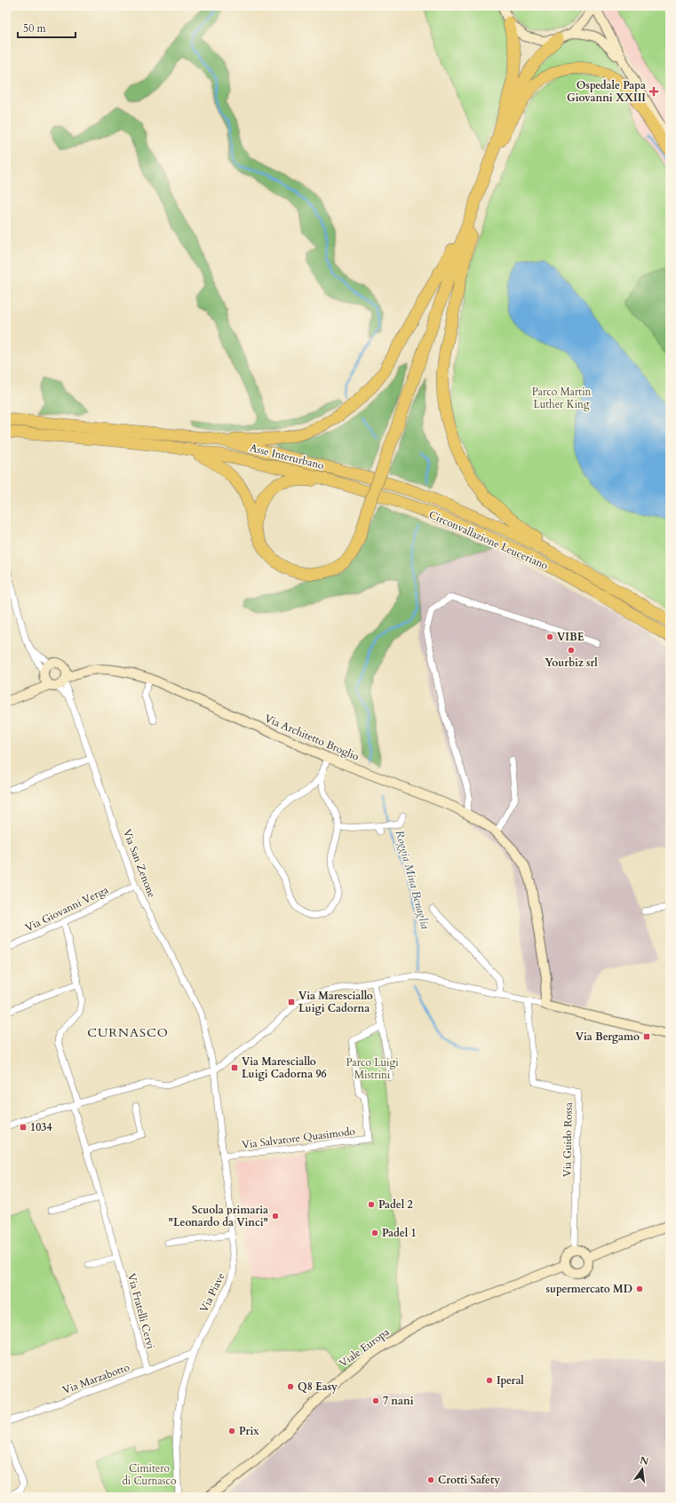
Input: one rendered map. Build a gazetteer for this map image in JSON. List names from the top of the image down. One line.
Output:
{"streets":{"highway":["Asse Interurbano","Circonvallazione Leuceriano"],"street":["Via Architetto Broglio","Via San Zenone","Via Giovanni Verga","Via Salvatore Quasimodo","Via Guido Rossa","Via Piave","Via Fratelli Cervi","Viale Europa","Via Marzabotto"]},"crossings":[["Asse Interurbano","Circonvallazione Leuceriano"],["Via Architetto Broglio","Via San Zenone"],["Via San Zenone","Via Giovanni Verga"],["Via San Zenone","Via Piave"],["Via Giovanni Verga","Via Fratelli Cervi"],["Via Salvatore Quasimodo","Via Piave"],["Via Guido Rossa","Viale Europa"],["Via Piave","Via Marzabotto"],["Via Fratelli Cervi","Via Marzabotto"]],"districts":["CURNASCO"],"water":["Roggia Mina Benaglia"],"parks":["Parco Martin Luther King","Parco Luigi Mistrini","Cimitero di Curnasco"],"places":{"health":["Ospedale Papa Giovanni XXIII"],"other":["VIBE","Yourbiz srl","Padel 2","Scuola primaria \"Leonardo da Vinci\"","Padel 1","supermercato MD","Iperal","Q8 Easy","7 nani","Prix","Crotti Safety"],"transit":["Via Maresciallo Luigi Cadorna","Via Bergamo","Via Maresciallo Luigi Cadorna 96","1034"]},"scale_bar":"50 m","north":"top"}
